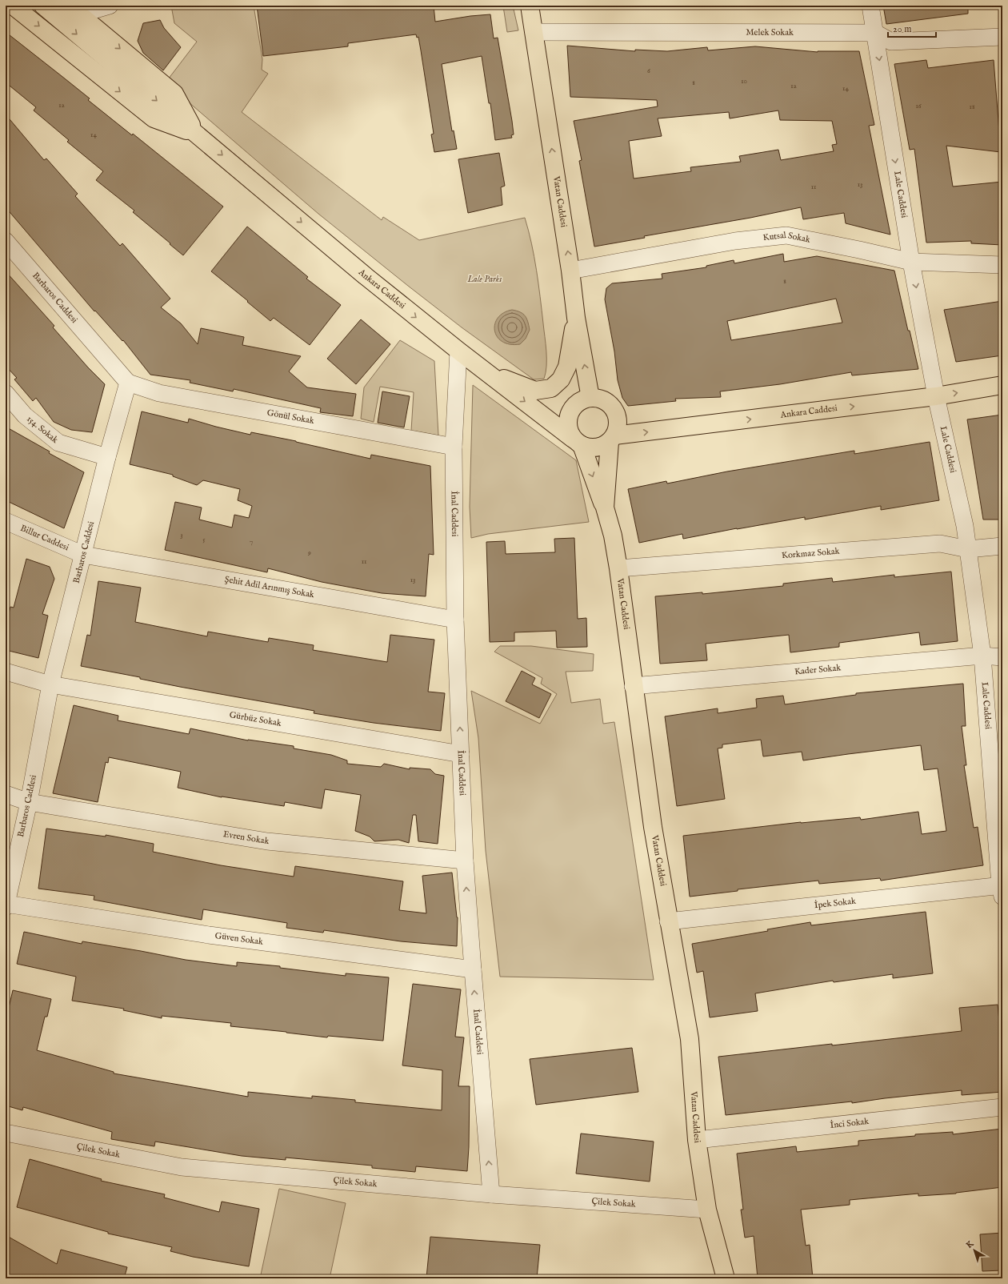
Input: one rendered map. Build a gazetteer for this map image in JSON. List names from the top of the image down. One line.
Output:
{"streets":{"main road":["Vatan Caddesi","Ankara Caddesi"],"street":["Melek Sokak","Lale Caddesi","Kutsal Sokak","Barbaros Caddesi","Gönül Sokak","154. Sokak","İnal Caddesi","Billur Caddesi","Korkmaz Sokak","Şehit Adil Arınmış Sokak","Kader Sokak","Gürbüz Sokak","Evren Sokak","İpek Sokak","Güven Sokak","İnci Sokak","Çilek Sokak"]},"crossings":[["Melek Sokak","Lale Caddesi"],["Melek Sokak","Vatan Caddesi"],["Lale Caddesi","Kutsal Sokak"],["Lale Caddesi","Ankara Caddesi"],["Lale Caddesi","Korkmaz Sokak"],["Lale Caddesi","Kader Sokak"],["Lale Caddesi","İpek Sokak"],["Vatan Caddesi","Kutsal Sokak"],["Vatan Caddesi","Ankara Caddesi"],["Vatan Caddesi","Korkmaz Sokak"],["Vatan Caddesi","Kader Sokak"],["Vatan Caddesi","İpek Sokak"],["Vatan Caddesi","İnci Sokak"],["Vatan Caddesi","Çilek Sokak"],["Ankara Caddesi","İnal Caddesi"],["Barbaros Caddesi","Gönül Sokak"],["Barbaros Caddesi","154. Sokak"],["Barbaros Caddesi","Billur Caddesi"],["Barbaros Caddesi","Şehit Adil Arınmış Sokak"],["Barbaros Caddesi","Gürbüz Sokak"],["Barbaros Caddesi","Evren Sokak"],["Barbaros Caddesi","Güven Sokak"],["Gönül Sokak","İnal Caddesi"],["İnal Caddesi","Şehit Adil Arınmış Sokak"],["İnal Caddesi","Gürbüz Sokak"],["İnal Caddesi","Evren Sokak"],["İnal Caddesi","Güven Sokak"],["İnal Caddesi","Çilek Sokak"],["Billur Caddesi","Şehit Adil Arınmış Sokak"]],"one_way":["Lale Caddesi","İnal Caddesi"],"parks":["Lale Parkı"],"house_numbers":["6","10","8","12","14","12","16","18","14","13","11","8","3","5","7","9","11","13"],"scale_bar":"20 m","north":"top left"}
